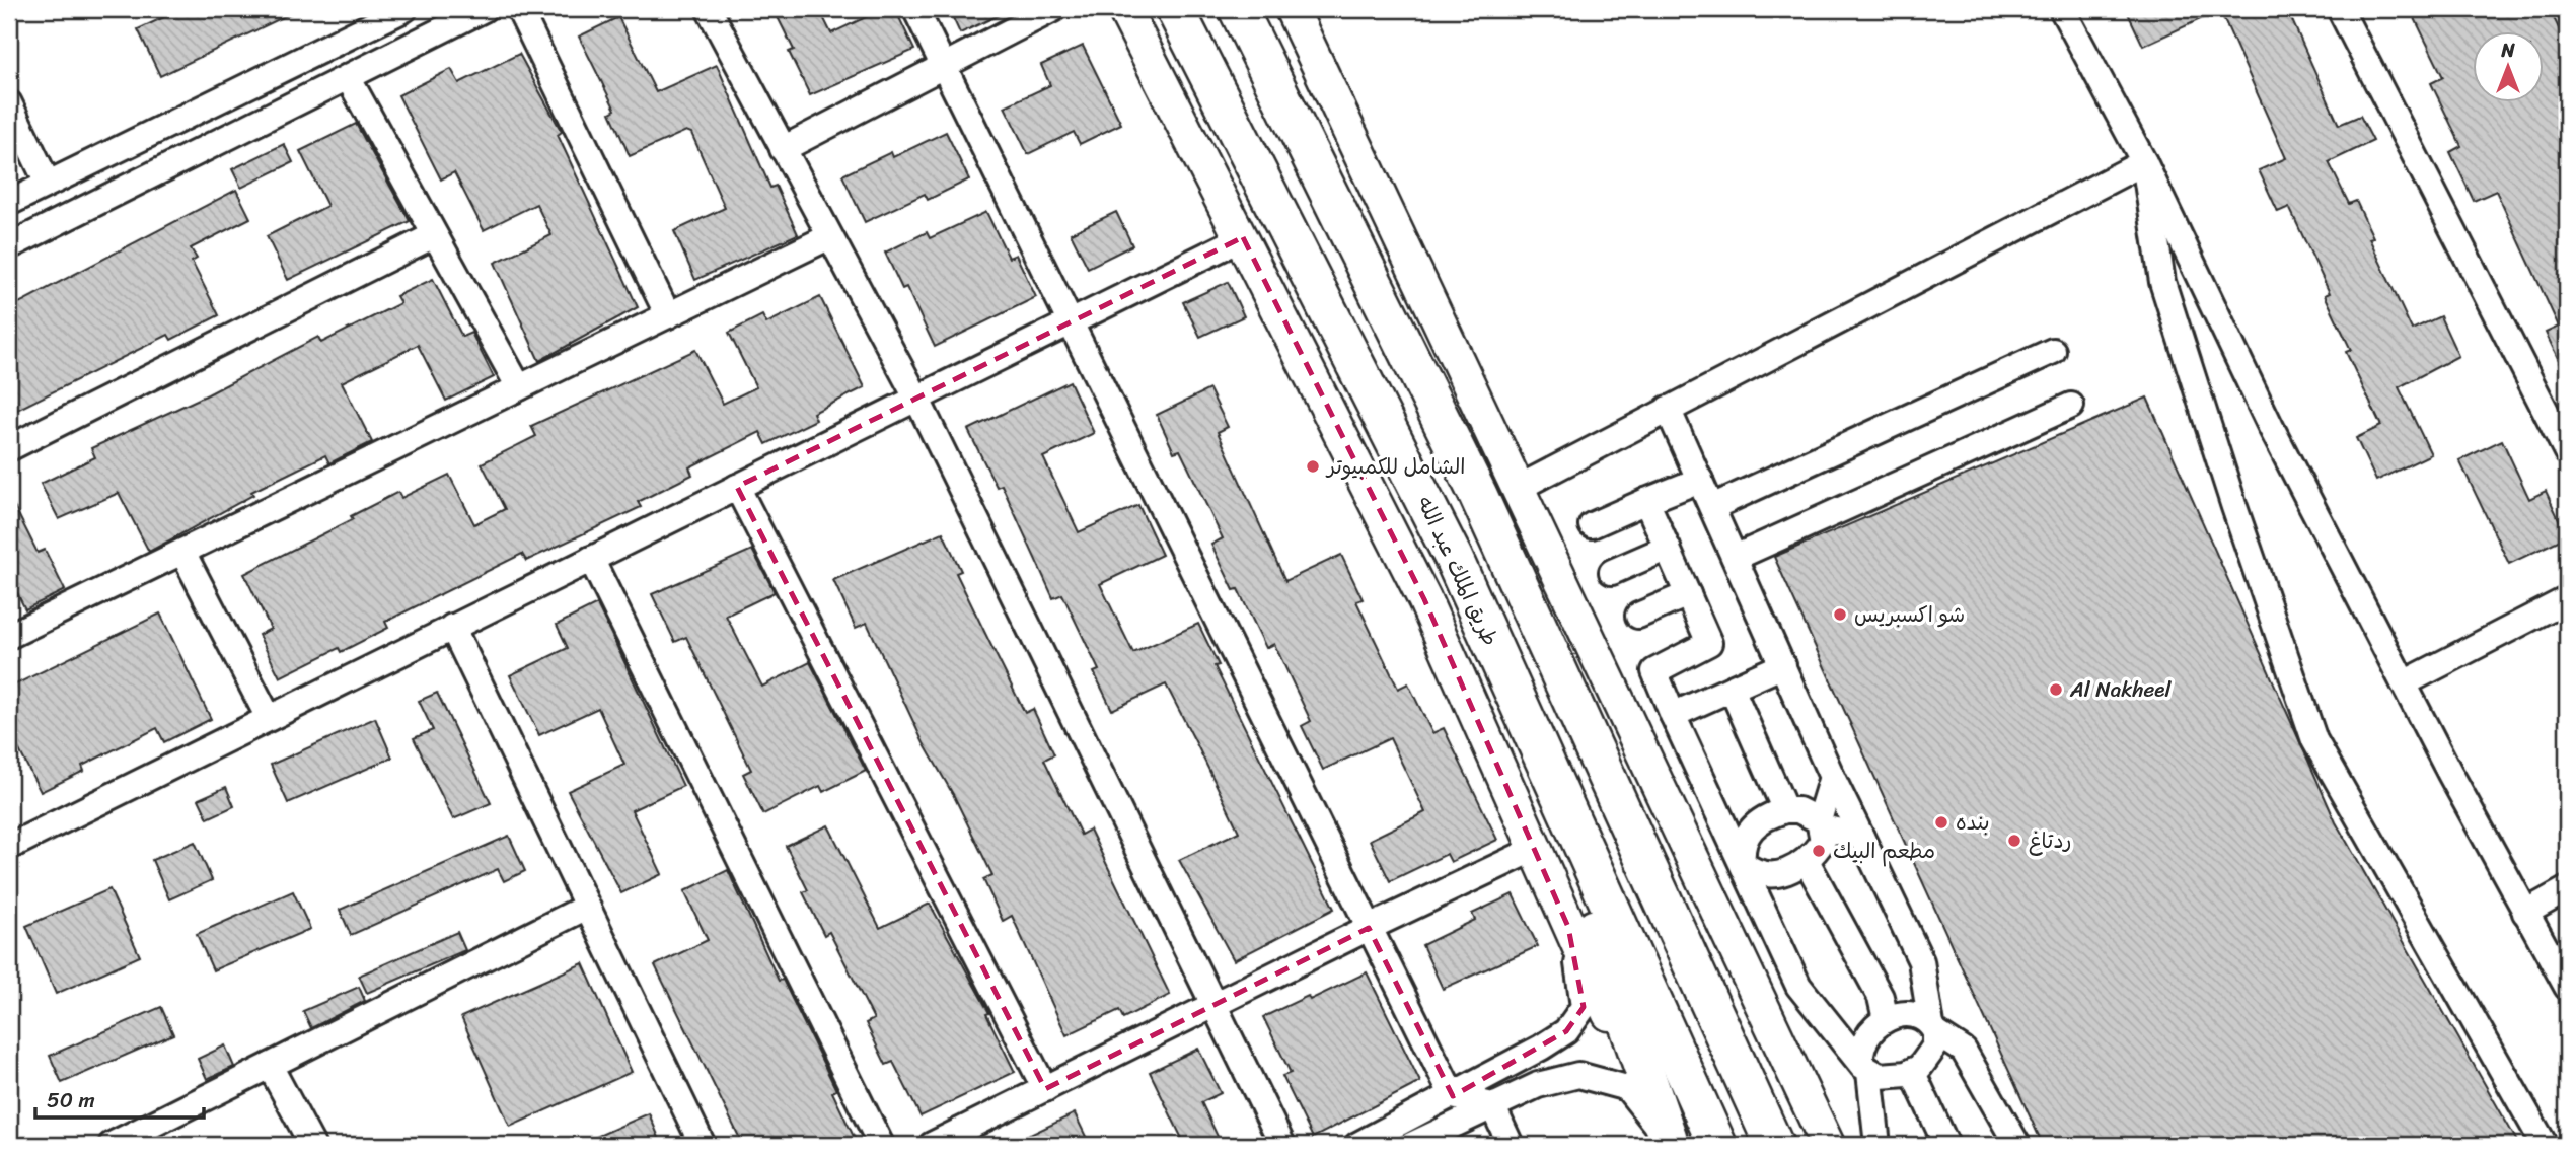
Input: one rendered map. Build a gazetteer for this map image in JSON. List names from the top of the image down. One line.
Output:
{"streets":{"highway":["طريق الملك عبد الله"]},"places":["الشامل للكمبيوتر","شو اكسبريس","Al Nakheel","بنده","ردتاغ","مطعم البيك"],"scale_bar":"50 m","north":"top"}
